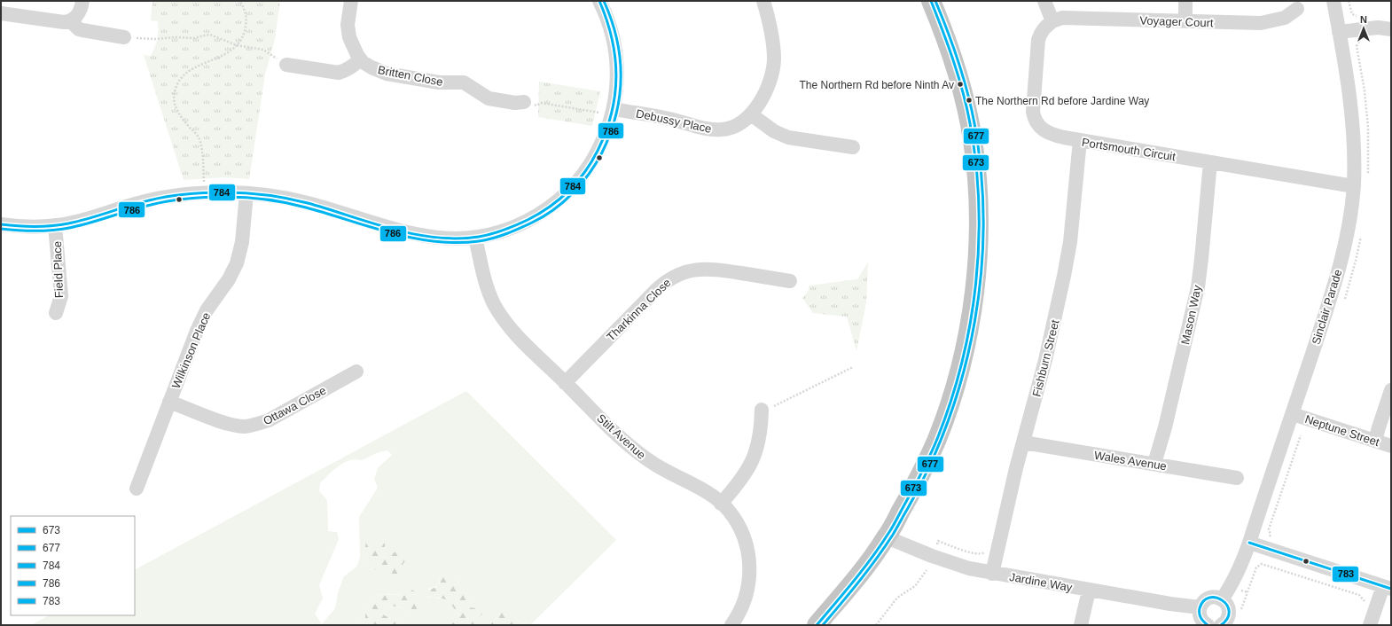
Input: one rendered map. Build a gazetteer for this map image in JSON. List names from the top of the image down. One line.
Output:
{"streets":{"street":["Voyager Court","Britten Close","Debussy Place","Portsmouth Circuit","Field Place","Sinclair Parade","Tharkinna Close","Mason Way","Wilkinson Place","Fishburn Street","Ottawa Close","Neptune Street","Stilt Avenue","Wales Avenue","Jardine Way"]},"crossings":[["Voyager Court","Portsmouth Circuit"],["Portsmouth Circuit","Sinclair Parade"],["Portsmouth Circuit","Mason Way"],["Portsmouth Circuit","Fishburn Street"],["Sinclair Parade","Neptune Street"],["Tharkinna Close","Stilt Avenue"],["Mason Way","Wales Avenue"],["Wilkinson Place","Ottawa Close"],["Fishburn Street","Wales Avenue"],["Fishburn Street","Jardine Way"]],"places":["The Northern Rd before Ninth Av","The Northern Rd before Jardine Way"],"lines":["transit line 673","transit line 677","transit line 784","transit line 786","transit line 783"],"legend":["673","677","784","786","783"],"north":"top"}
